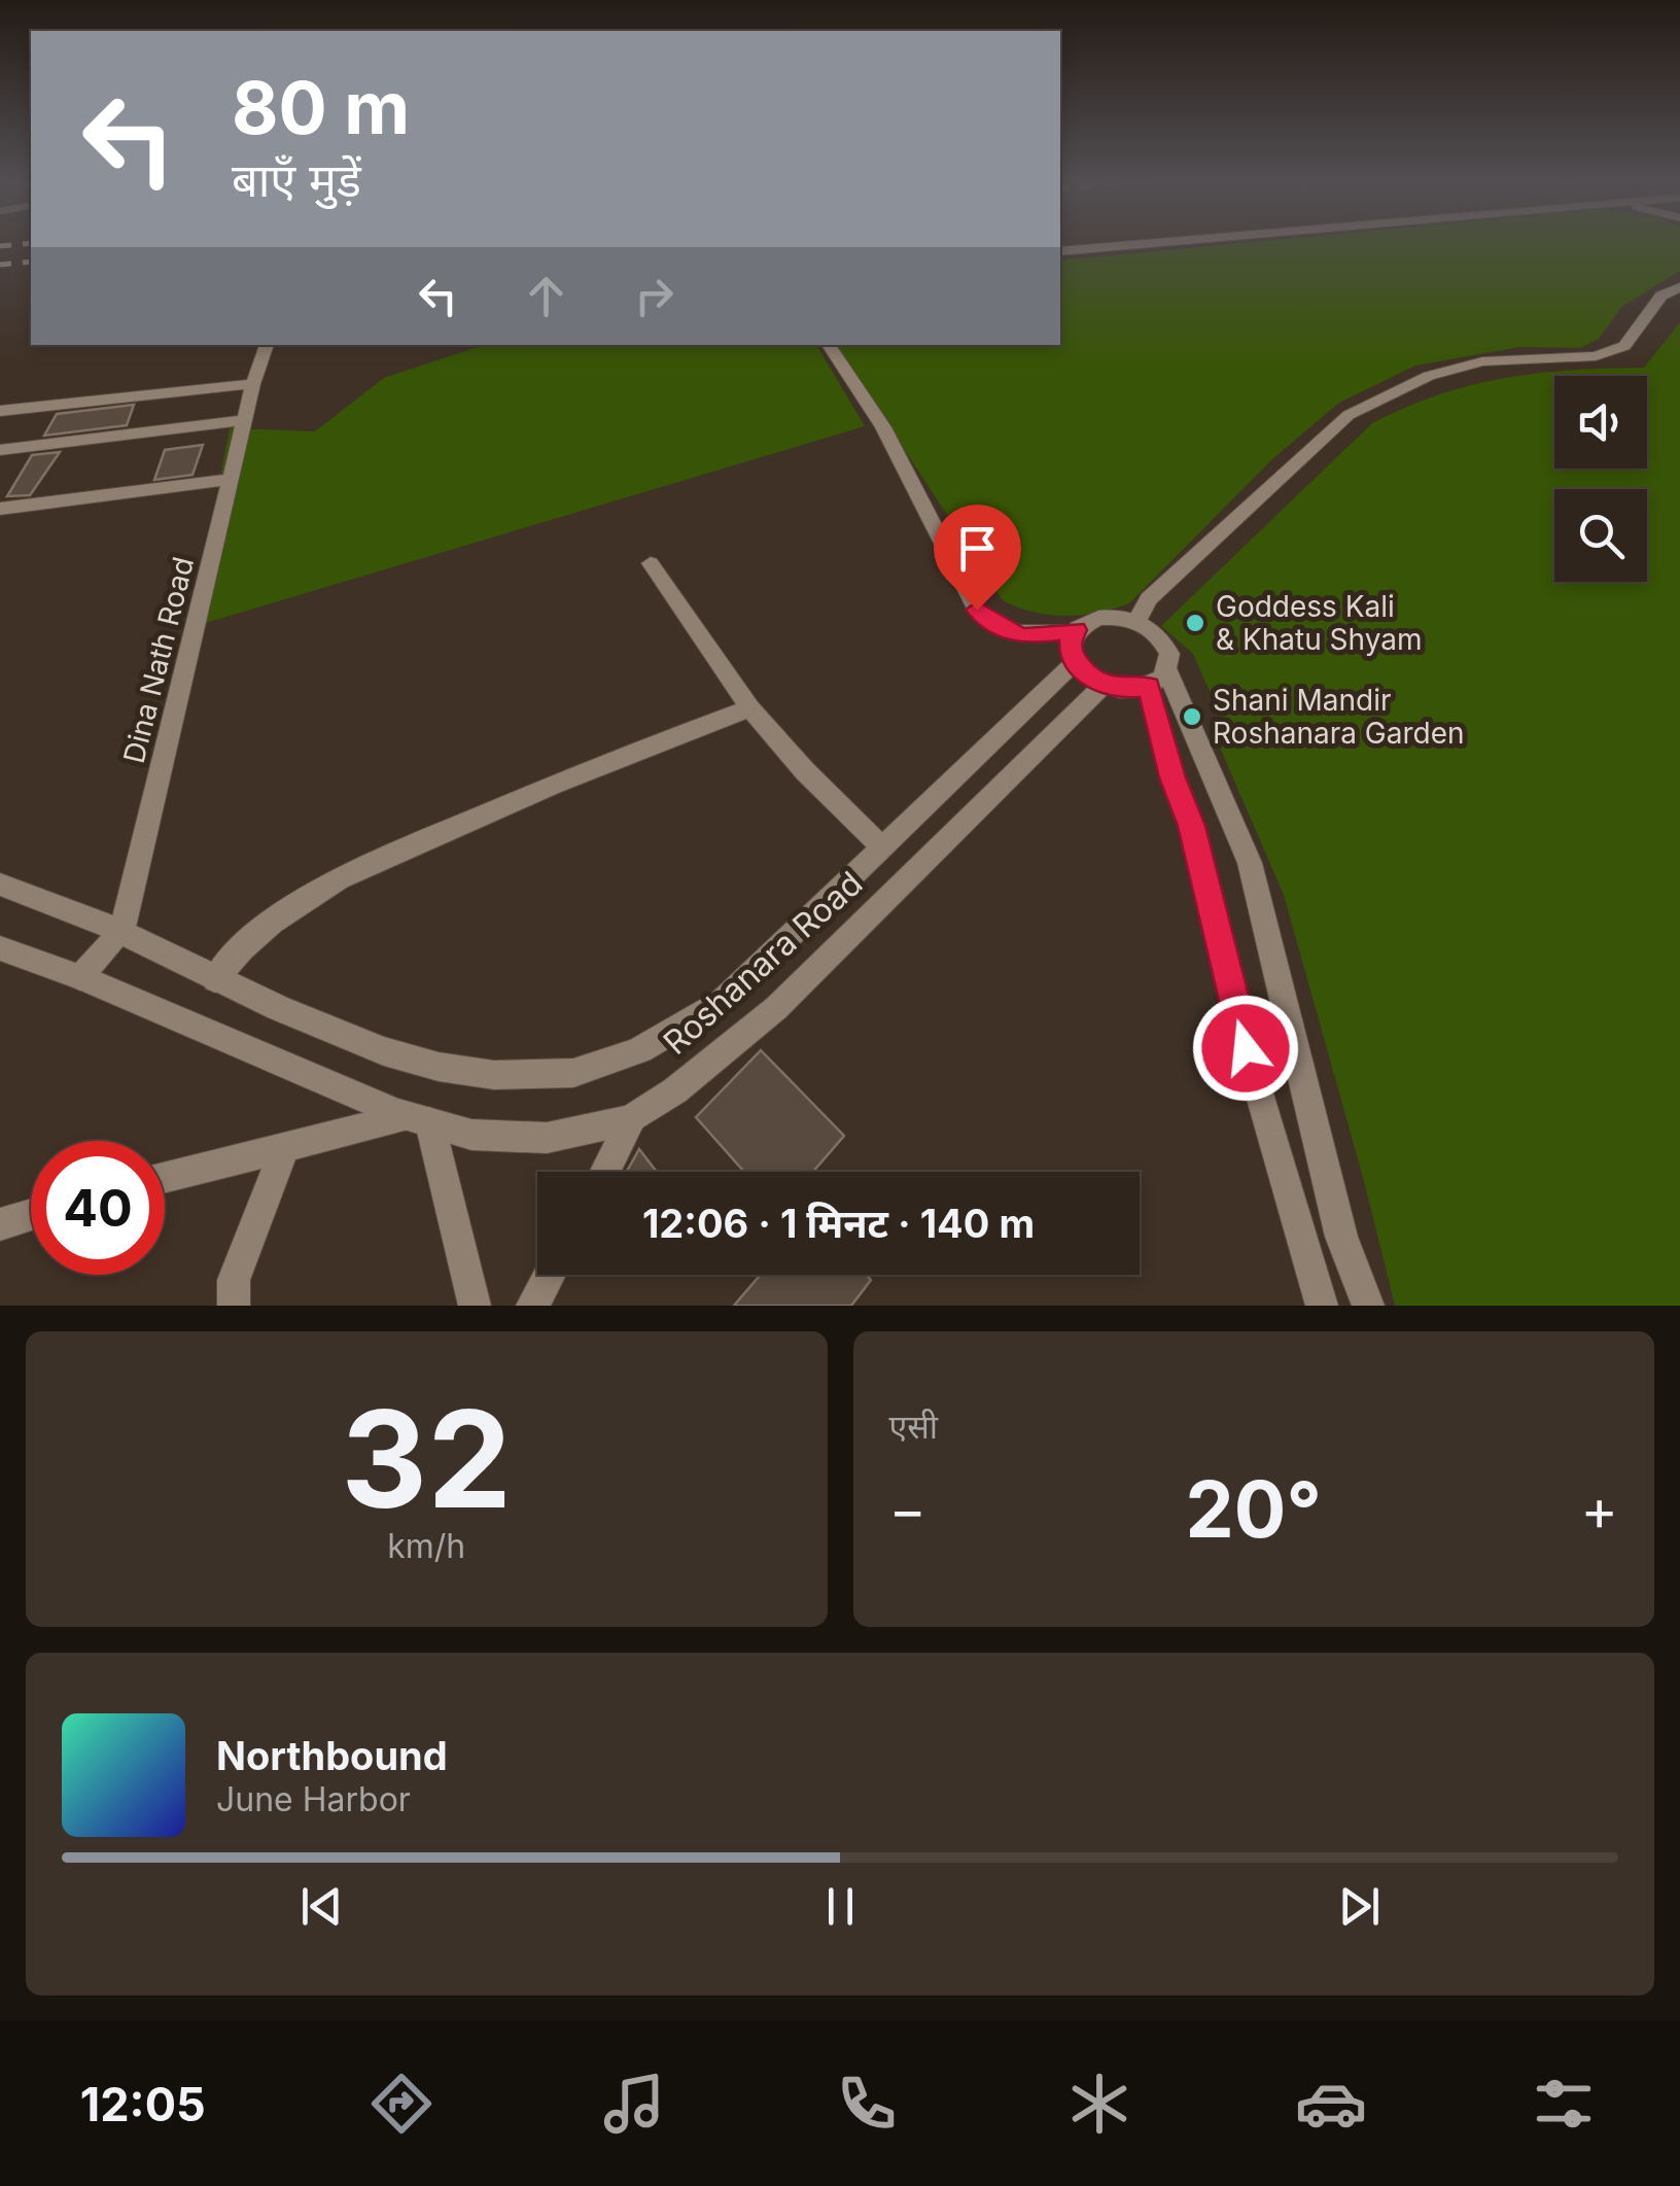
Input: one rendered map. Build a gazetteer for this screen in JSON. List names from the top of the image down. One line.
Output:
{"streets":{"street":["Dina Nath Road","Roshanara Road"]},"crossings":[["Dina Nath Road","Roshanara Road"]],"places":["Goddess Kali & Khatu Shyam","Shani Mandir Roshanara Garden"],"page":{"turn":["80 m","बाएँ मुड़ें"],"limit":"40","trip":"12:06 · 1 मिनट · 140 m","tile":[["32","km/h"],"एसी"],"heat":["−","20°","+"],"song":["Northbound","June Harbor"],"tabs":"12:05"}}
